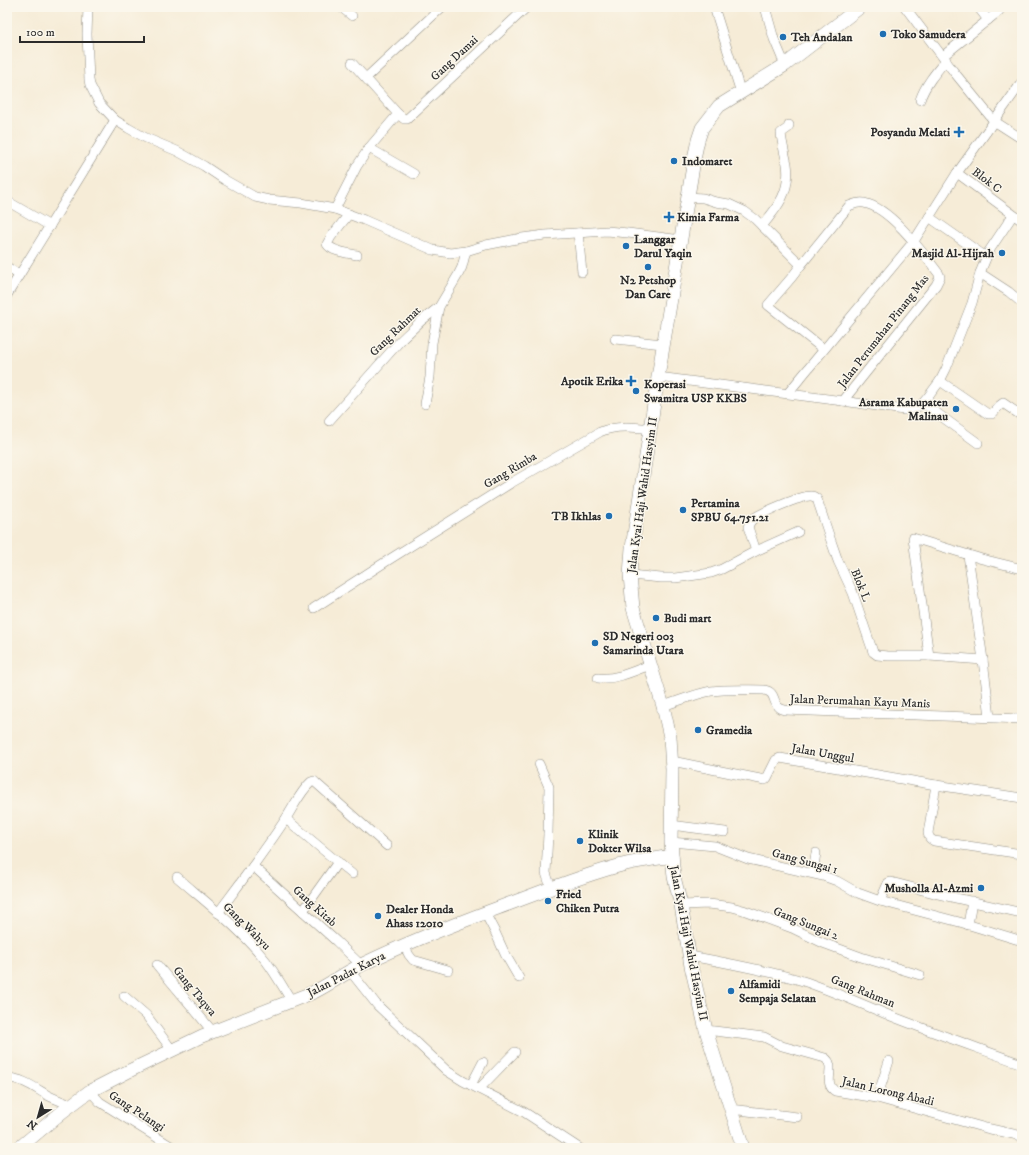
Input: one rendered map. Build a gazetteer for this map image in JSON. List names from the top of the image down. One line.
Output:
{"streets":{"main road":["Jalan Kyai Haji Wahid Hasyim II","Jalan Padat Karya"],"street":["Gang Damai","Blok C","Gang Rahmat","Jalan Perumahan Pinang Mas","Gang Rimba","Blok L","Jalan Perumahan Kayu Manis","Jalan Unggul","Gang Sungai 1","Gang Kitab","Gang Sungai 2","Gang Wahyu","Gang Taqwa","Gang Rahman","Jalan Lorong Abadi","Gang Pelangi"]},"crossings":[["Gang Rimba","Jalan Kyai Haji Wahid Hasyim II"],["Jalan Kyai Haji Wahid Hasyim II","Jalan Perumahan Kayu Manis"],["Jalan Kyai Haji Wahid Hasyim II","Jalan Unggul"],["Jalan Kyai Haji Wahid Hasyim II","Gang Sungai 1"],["Jalan Kyai Haji Wahid Hasyim II","Gang Sungai 2"],["Jalan Kyai Haji Wahid Hasyim II","Jalan Padat Karya"],["Jalan Kyai Haji Wahid Hasyim II","Gang Rahman"],["Jalan Kyai Haji Wahid Hasyim II","Jalan Lorong Abadi"],["Gang Kitab","Jalan Padat Karya"],["Gang Wahyu","Jalan Padat Karya"],["Jalan Padat Karya","Gang Taqwa"],["Jalan Padat Karya","Gang Pelangi"]],"places":{"other":["Toko Samudera","Teh Andalan","Indomaret","Langgar Darul Yaqin","Masjid Al-Hijrah","N2 Petshop Dan Care","Koperasi Swamitra USP KKBS","Asrama Kabupaten Malinau","Pertamina SPBU 64.751.21","TB Ikhlas","Budi mart","SD Negeri 003 Samarinda Utara","Gramedia","Klinik Dokter Wilsa","Musholla Al-Azmi","Fried Chiken Putra","Dealer Honda Ahass 12010","Alfamidi Sempaja Selatan"],"health":["Posyandu Melati","Kimia Farma","Apotik Erika"]},"scale_bar":"100 m","north":"bottom left"}
